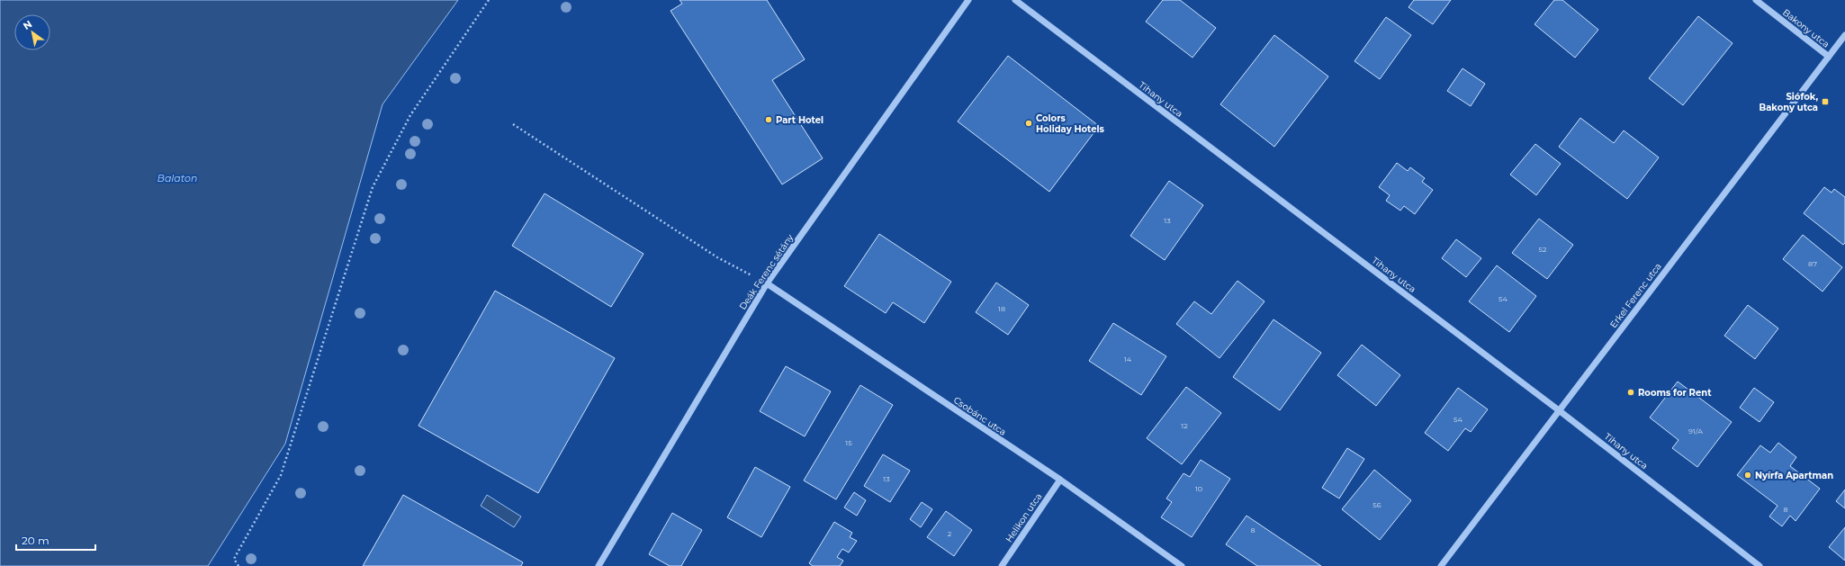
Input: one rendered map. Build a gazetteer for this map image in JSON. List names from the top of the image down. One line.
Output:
{"streets":{"street":["Bakony utca","Tihany utca","Deák Ferenc sétány","Erkel Ferenc utca","Csobánc utca","Helikon utca"]},"crossings":[["Bakony utca","Erkel Ferenc utca"],["Tihany utca","Erkel Ferenc utca"],["Deák Ferenc sétány","Csobánc utca"],["Csobánc utca","Helikon utca"]],"water":["Balaton"],"places":{"transit":["Siófok, Bakony utca"],"other":["Part Hotel","Colors Holiday Hotels","Rooms for Rent","Nyírfa Apartman"]},"house_numbers":["13","52","87","54","18","14","54","12","91/A","15","13","10","56","8","8","2"],"scale_bar":"20 m","north":"top left"}
